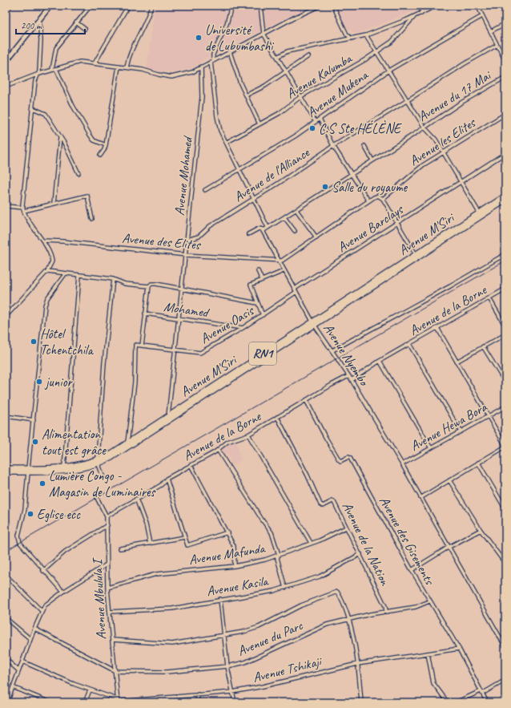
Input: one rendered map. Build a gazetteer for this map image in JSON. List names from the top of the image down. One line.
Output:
{"streets":{"highway":["Avenue M'Siri","RN1"],"street":["Avenue Kalumba","Avenue Mukena","Avenue du 17 Mai","Avenue les Elites","Avenue de l'Alliance","Avenue Mohamed","Avenue Barclays","Avenue des Elites","Mohamed","Avenue de la Borne","Avenue Oasis","Avenue Nyembo","Avenue Hewa Bora","Avenue des Gisements","Avenue de la Nation","Avenue Mafunda","Avenue Kasila","Avenue Mbulula I","Avenue du Parc","Avenue Tshikaji"]},"crossings":[["Avenue de l'Alliance","Avenue Mohamed"],["Avenue Mohamed","Avenue M'Siri"],["Avenue Mohamed","Avenue des Elites"],["Avenue Mohamed","Mohamed"],["Avenue Mohamed","Avenue Oasis"],["Avenue Barclays","Avenue Oasis"],["Avenue Barclays","Avenue Nyembo"],["Avenue M'Siri","Avenue Nyembo"],["Avenue des Elites","Avenue Nyembo"],["Mohamed","Avenue Oasis"],["Avenue de la Borne","Avenue Nyembo"],["Avenue de la Borne","Avenue des Gisements"],["Avenue de la Borne","Avenue de la Nation"],["Avenue de la Borne","Avenue Mbulula I"],["Avenue Oasis","Avenue Nyembo"],["Avenue Nyembo","Avenue Hewa Bora"],["Avenue des Gisements","Avenue du Parc"],["Avenue des Gisements","Avenue Tshikaji"],["Avenue de la Nation","Avenue Mafunda"],["Avenue de la Nation","Avenue Kasila"],["Avenue de la Nation","Avenue du Parc"],["Avenue Mafunda","Avenue Mbulula I"],["Avenue Kasila","Avenue Mbulula I"],["Avenue Mbulula I","Avenue du Parc"],["Avenue Mbulula I","Avenue Tshikaji"]],"places":["Université de Lubumbashi","C.S Ste HÉLÈNE","Salle du royaume","Hôtel Tchentchila","junior","Alimentation tout est grâce","Lumière Congo - Magasin de Luminaires","Eglise ecc"],"scale_bar":"200 m"}
